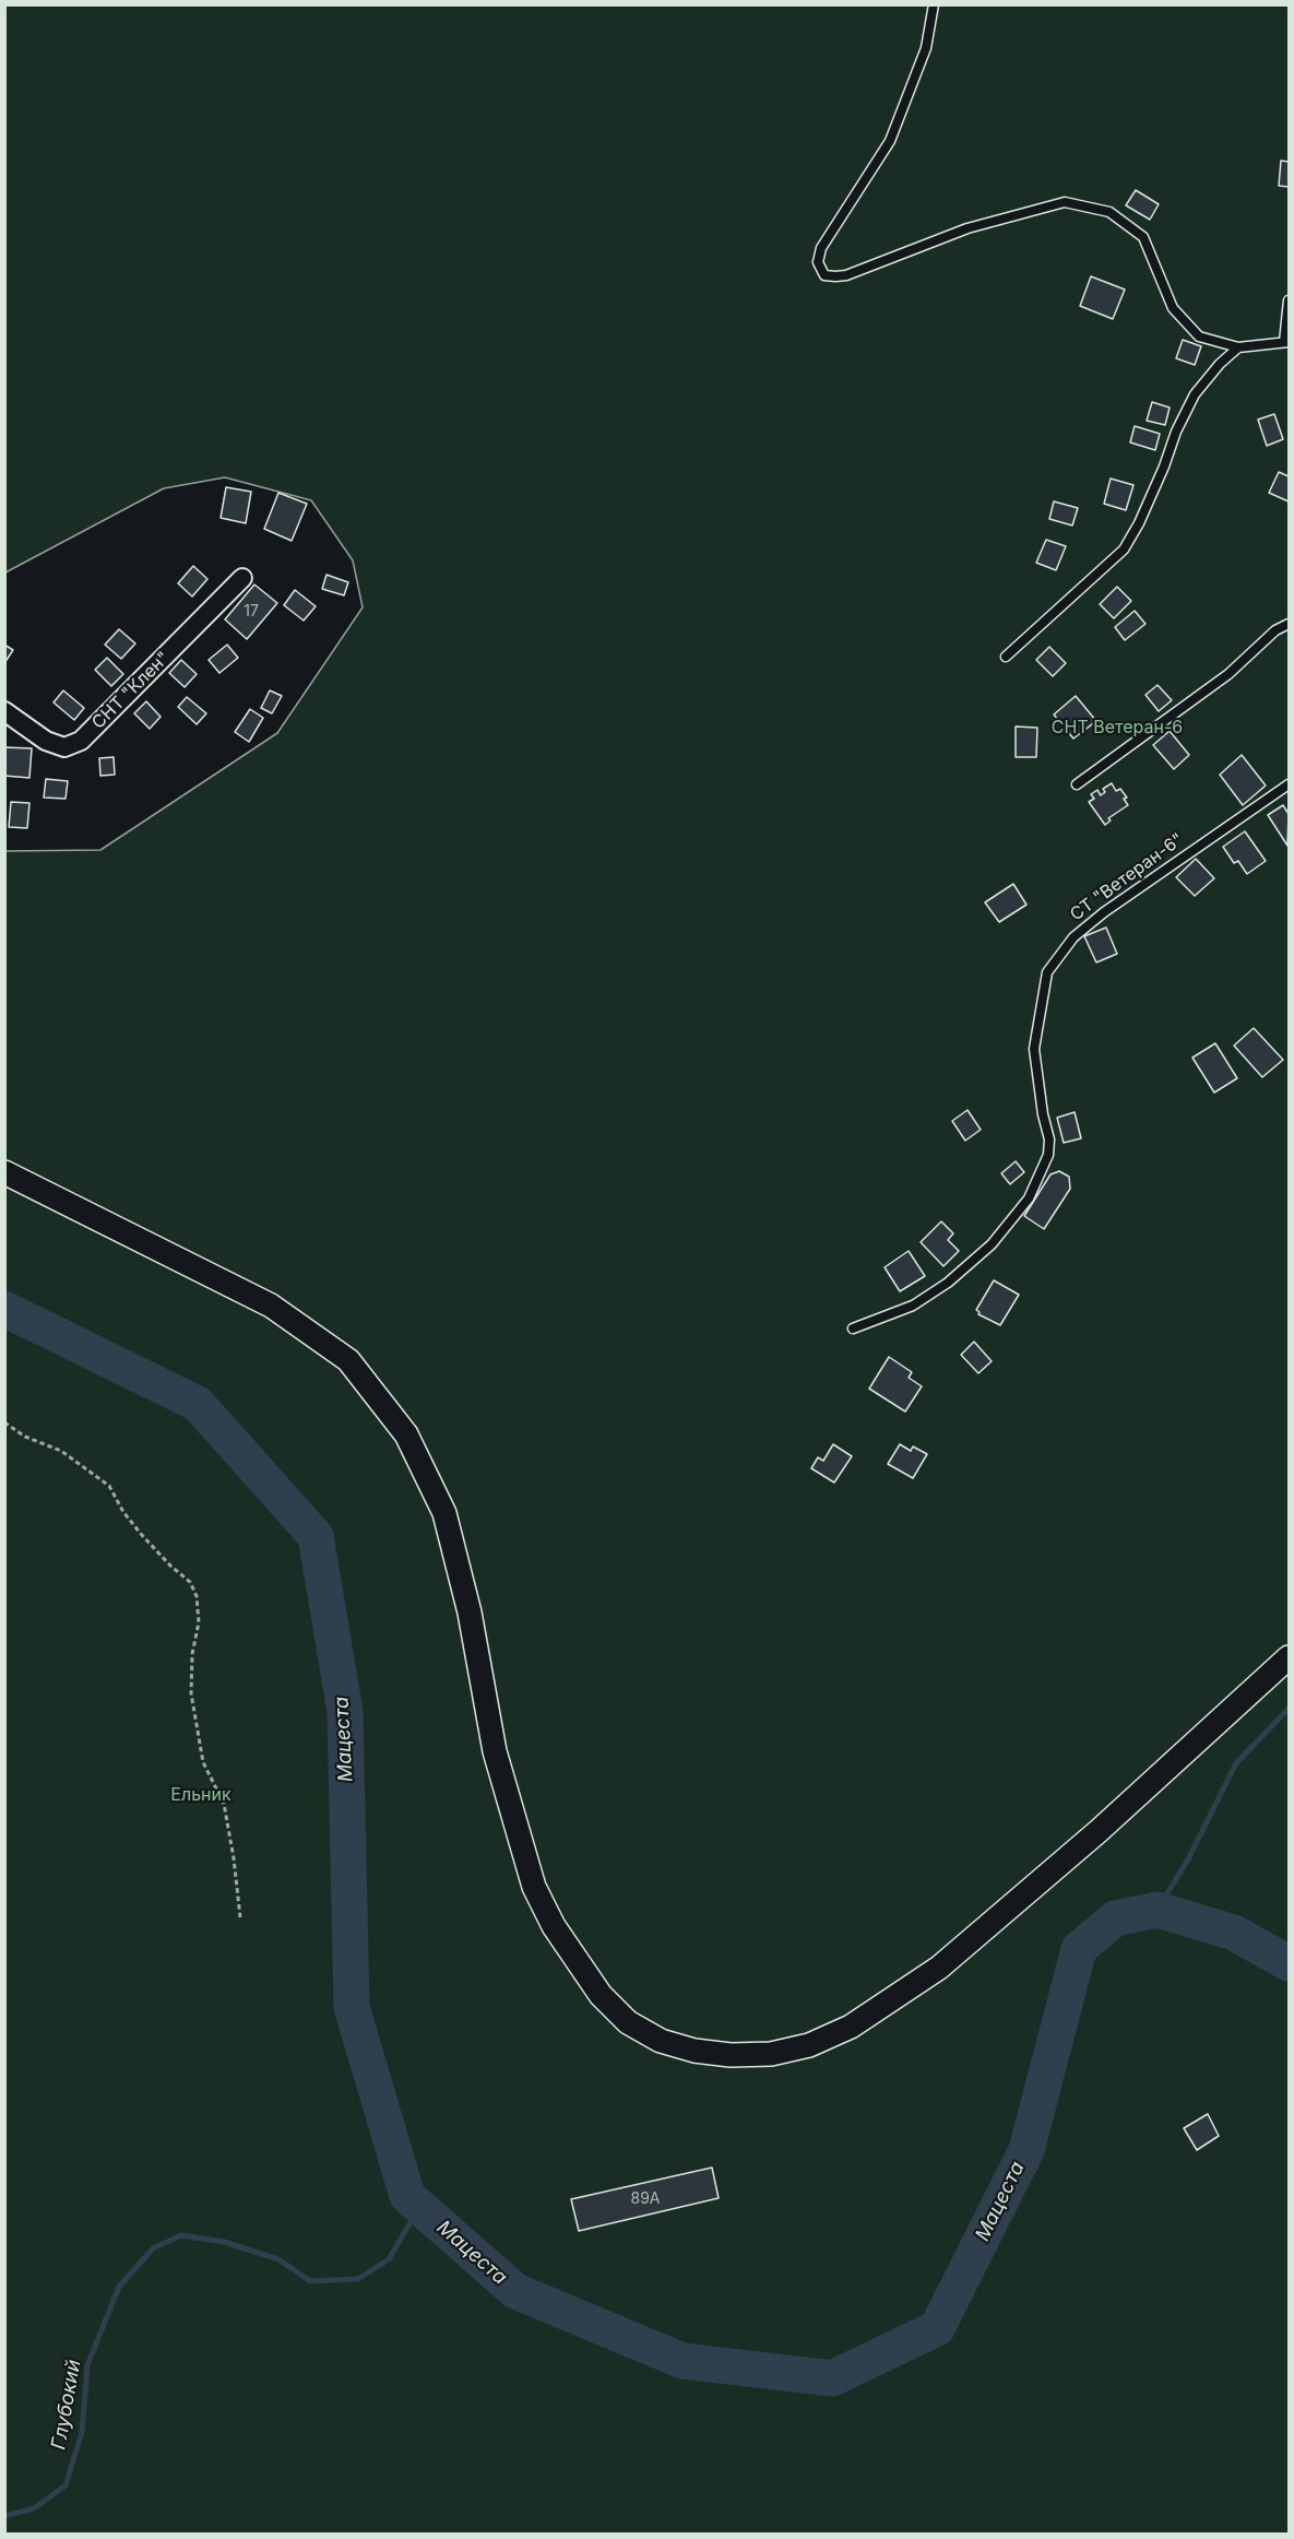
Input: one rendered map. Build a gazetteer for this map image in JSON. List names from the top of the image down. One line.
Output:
{"streets":{"street":["СНТ \"Клен\""],"lane":["СТ \"Ветеран-6\""]},"water":["Мацеста","Глубокий"],"parks":["СНТ Ветеран-6","Ельник"],"house_numbers":["17","89А"]}
